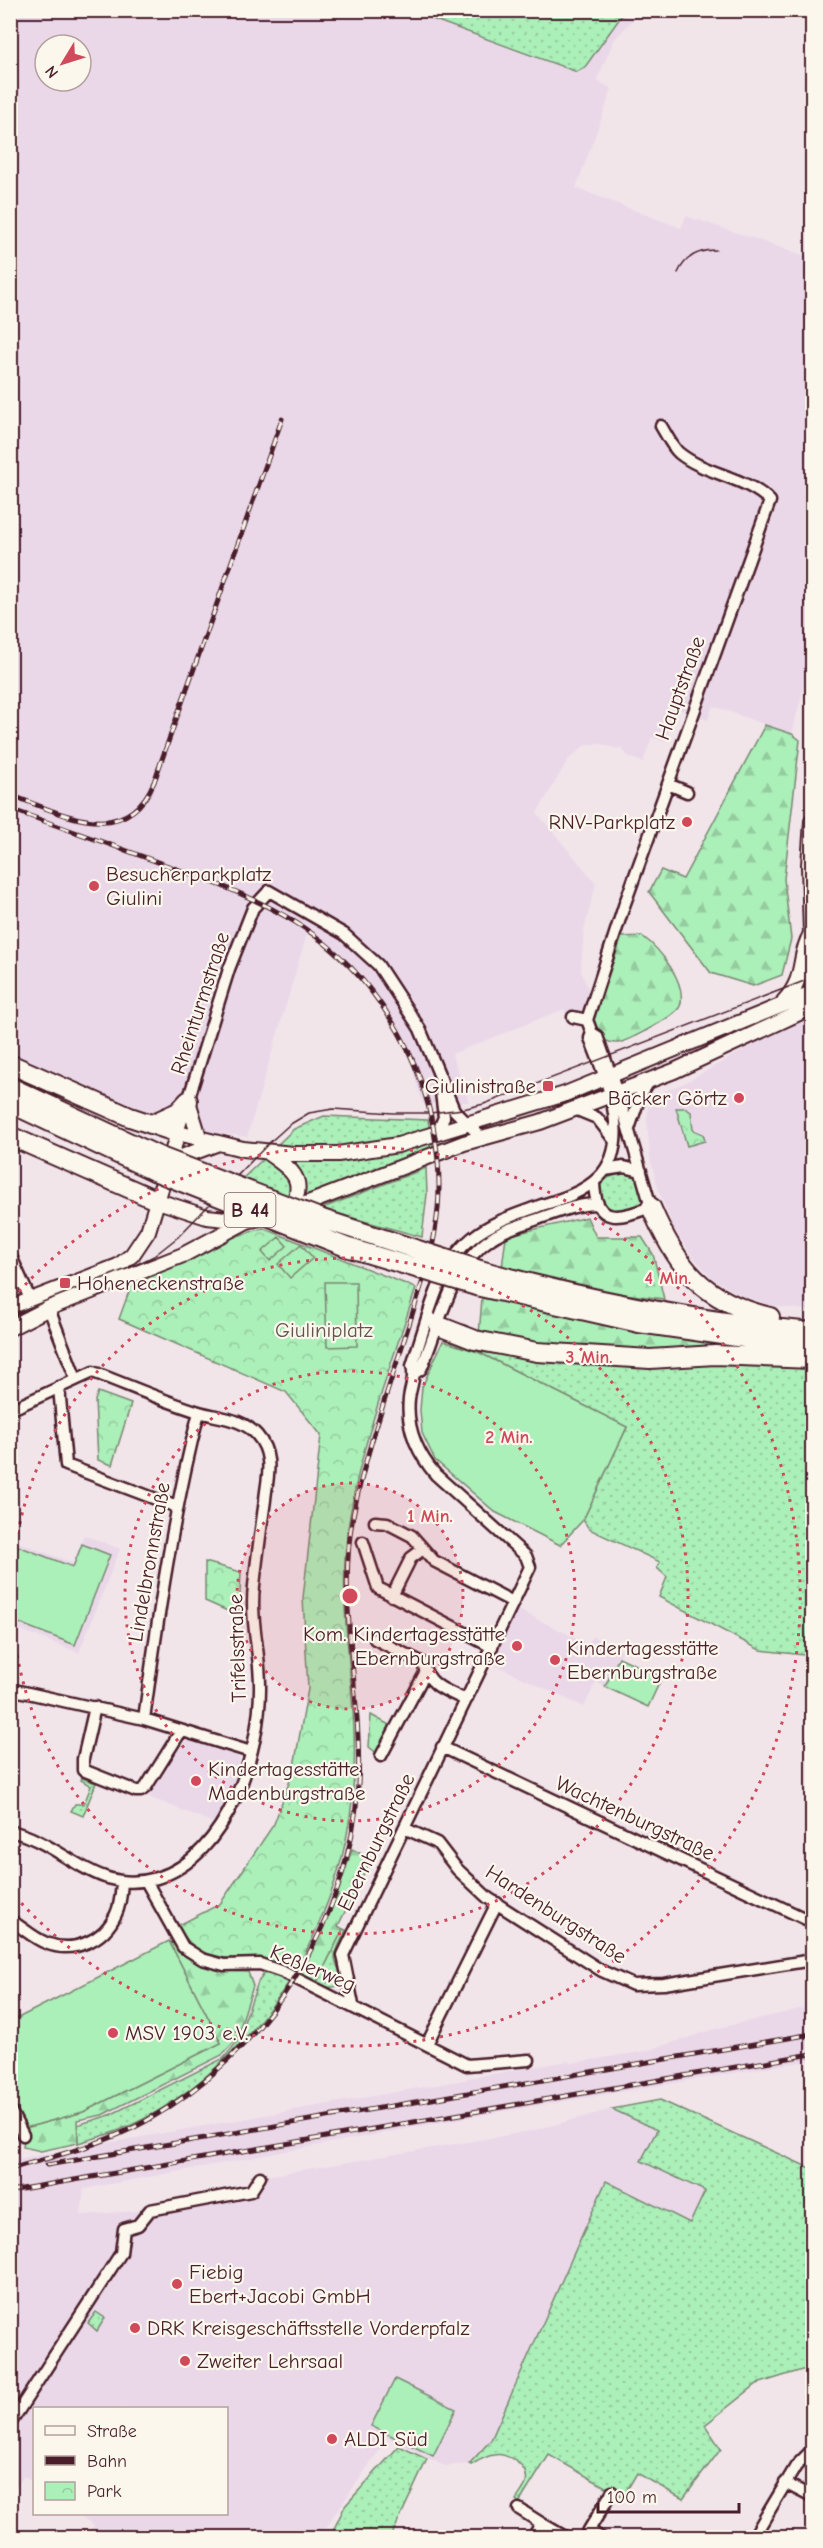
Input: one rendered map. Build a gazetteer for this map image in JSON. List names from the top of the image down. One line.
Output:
{"streets":{"highway":["B 44"],"street":["Hauptstraße","Rheinturmstraße","Lindelbronnstraße","Trifelsstraße","Wachtenburgstraße","Ebernburgstraße","Hardenburgstraße","Keßlerweg"]},"crossings":[["Lindelbronnstraße","Trifelsstraße"],["Trifelsstraße","Keßlerweg"],["Wachtenburgstraße","Ebernburgstraße"],["Ebernburgstraße","Hardenburgstraße"],["Ebernburgstraße","Keßlerweg"]],"parks":["Giuliniplatz"],"places":{"other":["RNV-Parkplatz","Besucherparkplatz Giulini","Bäcker Görtz","Kom. Kindertagesstätte Ebernburgstraße","Kindertagesstätte Ebernburgstraße","Kindertagesstätte Madenburgstraße","MSV 1903 e.V.","Fiebig Ebert+Jacobi GmbH","DRK Kreisgeschäftsstelle Vorderpfalz","Zweiter Lehrsaal","ALDI Süd"],"transit":["Giulinistraße","Hoheneckenstraße"]},"legend":["Straße","Bahn","Park"],"scale_bar":"100 m","north":"bottom left","rings":["4 Min.","3 Min.","2 Min.","1 Min."]}
